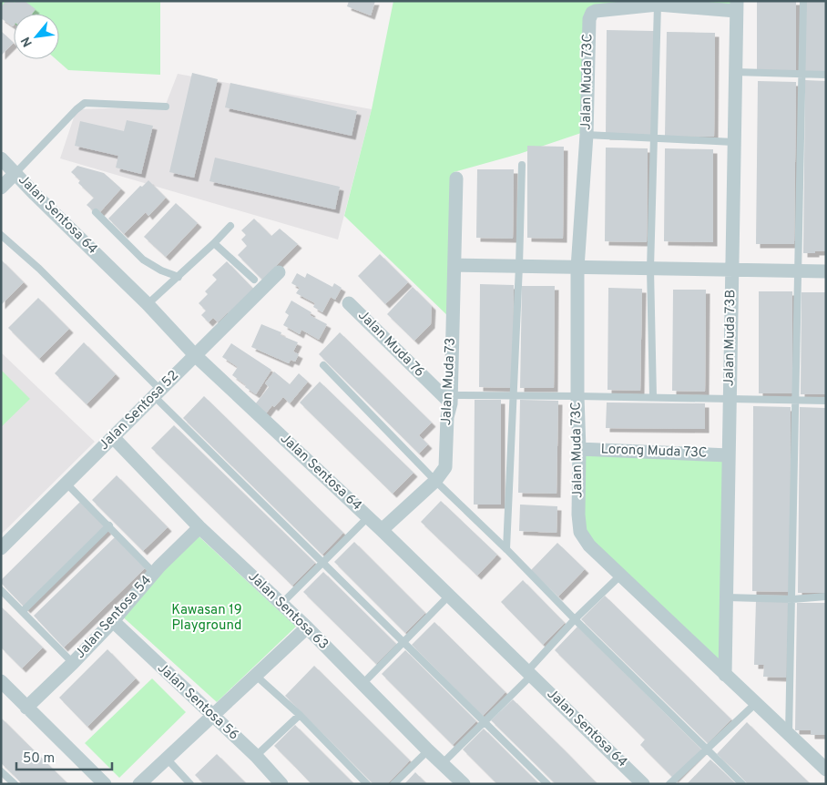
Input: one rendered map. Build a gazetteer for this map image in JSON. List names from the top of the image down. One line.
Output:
{"streets":{"street":["Jalan Muda 73C","Jalan Sentosa 64","Jalan Muda 73B","Jalan Muda 76","Jalan Muda 73","Jalan Sentosa 52","Lorong Muda 73C","Jalan Sentosa 63","Jalan Sentosa 54","Jalan Sentosa 56"]},"crossings":[["Jalan Muda 73C","Jalan Muda 73B"],["Jalan Muda 73C","Lorong Muda 73C"],["Jalan Sentosa 64","Jalan Muda 73"],["Jalan Sentosa 64","Jalan Sentosa 52"],["Jalan Muda 73B","Lorong Muda 73C"],["Jalan Muda 76","Jalan Muda 73"],["Jalan Sentosa 52","Jalan Sentosa 63"],["Jalan Sentosa 63","Jalan Sentosa 54"],["Jalan Sentosa 54","Jalan Sentosa 56"]],"parks":["Kawasan 19 Playground"],"scale_bar":"50 m","north":"bottom left"}
